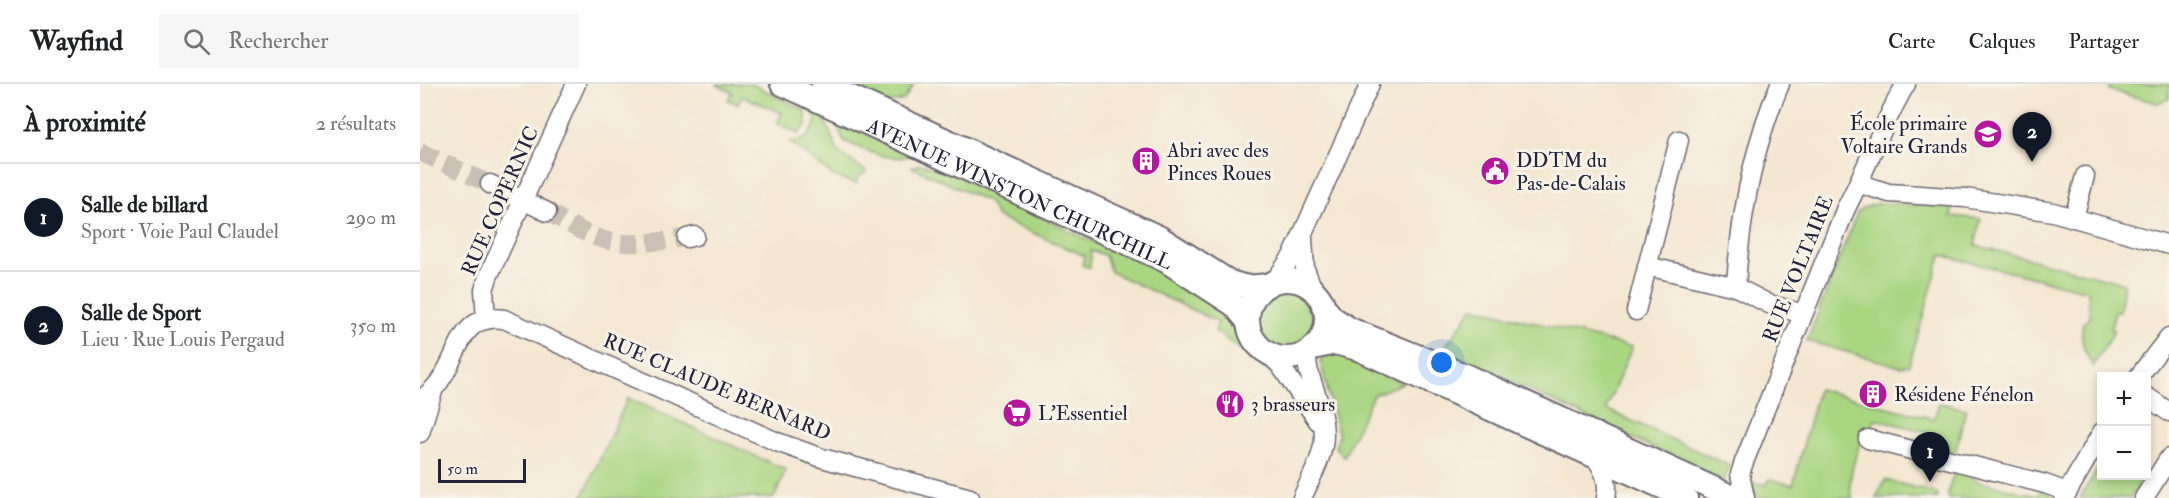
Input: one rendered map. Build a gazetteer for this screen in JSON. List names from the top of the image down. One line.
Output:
{"streets":{"main road":["AVENUE WINSTON CHURCHILL"],"street":["RUE COPERNIC","RUE VOLTAIRE","RUE CLAUDE BERNARD"]},"crossings":[["RUE COPERNIC","RUE CLAUDE BERNARD"]],"places":{"school or university":["École primaire Voltaire Grands"],"building":["Abri avec des Pinces Roues","Résidene Fénelon"],"public building":["DDTM du Pas-de-Calais"],"restaurant":["3 brasseurs"],"supermarket":["L’Essentiel"]},"scale_bar":"50 m","page":{"header":"Wayfind","search":"Rechercher","nav":["Carte","Calques","Partager"],"heading":["À proximité","2 résultats"],"pins":["2","1"],"list":[{"mark":"1","name":"Salle de billard","note":"Sport · Voie Paul Claudel","value":"290 m"},{"mark":"2","name":"Salle de Sport","note":"Lieu · Rue Louis Pergaud","value":"350 m"}],"map_buttons":["+","−"],"scale":"50 m"}}
